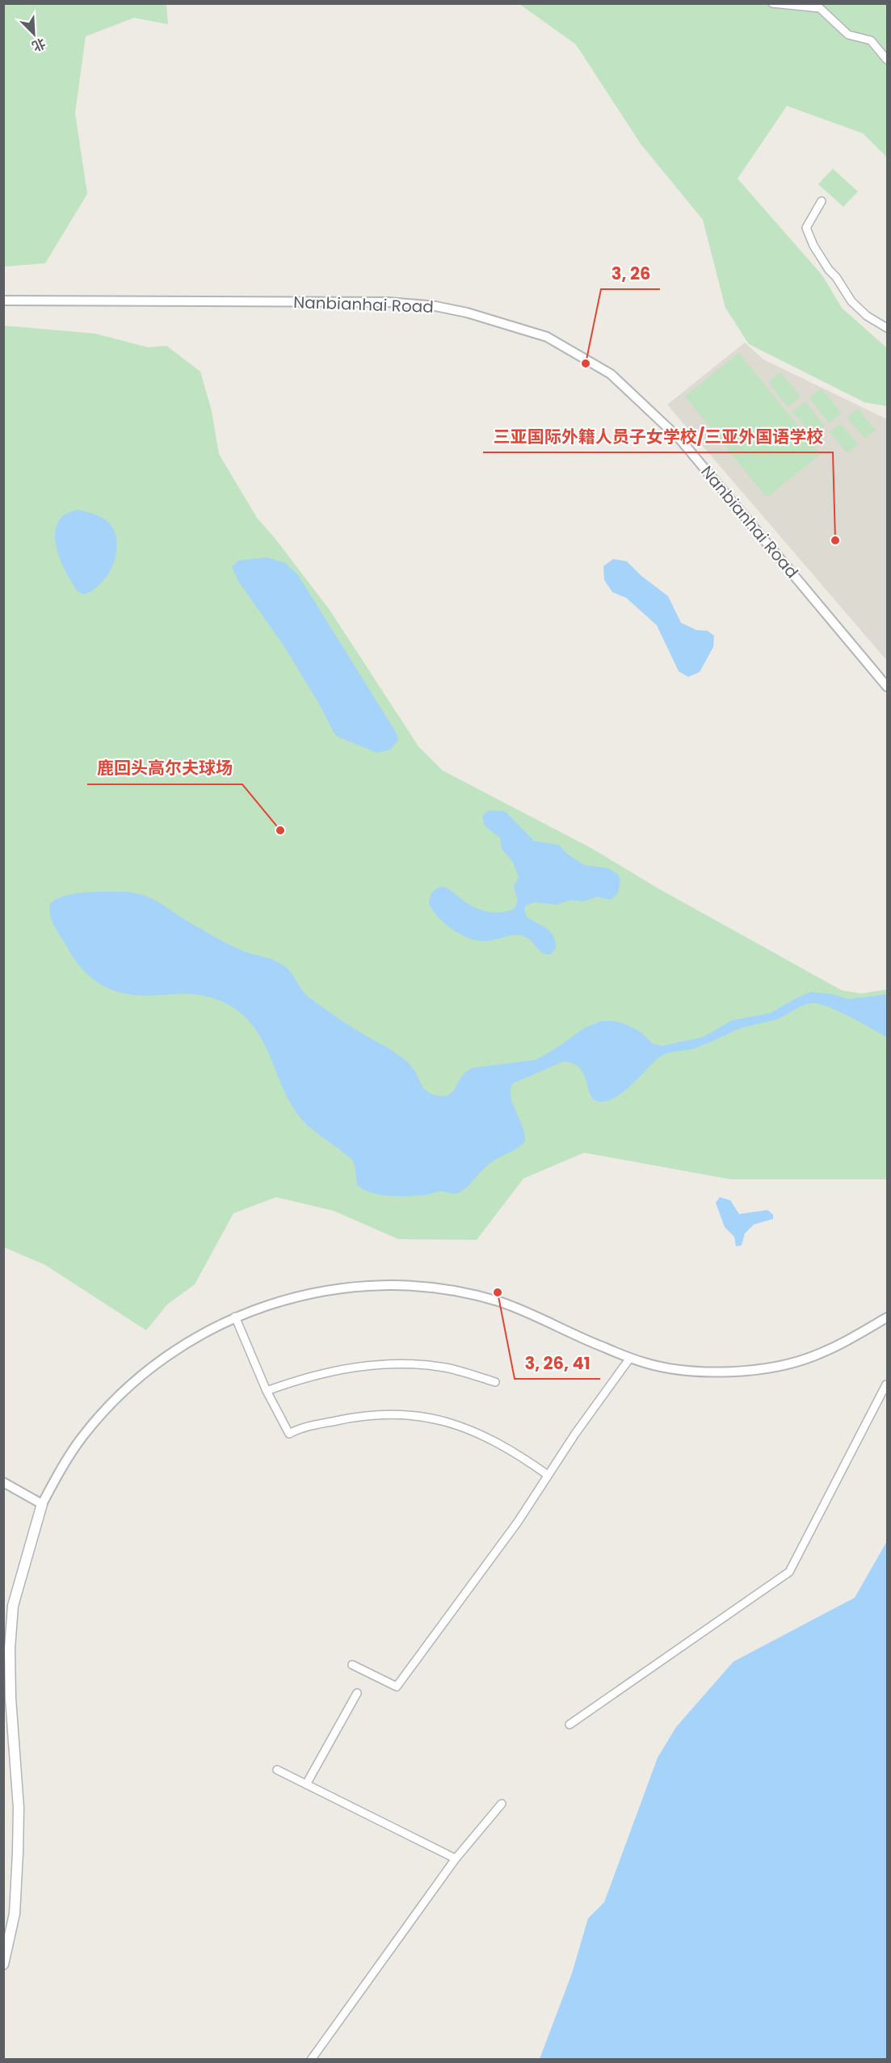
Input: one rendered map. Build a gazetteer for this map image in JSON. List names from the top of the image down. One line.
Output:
{"streets":{"street":["Nanbianhai Road"]},"places":["3, 26","三亚国际外籍人员子女学校/三亚外国语学校","鹿回头高尔夫球场","3, 26, 41"],"north":"bottom right"}
